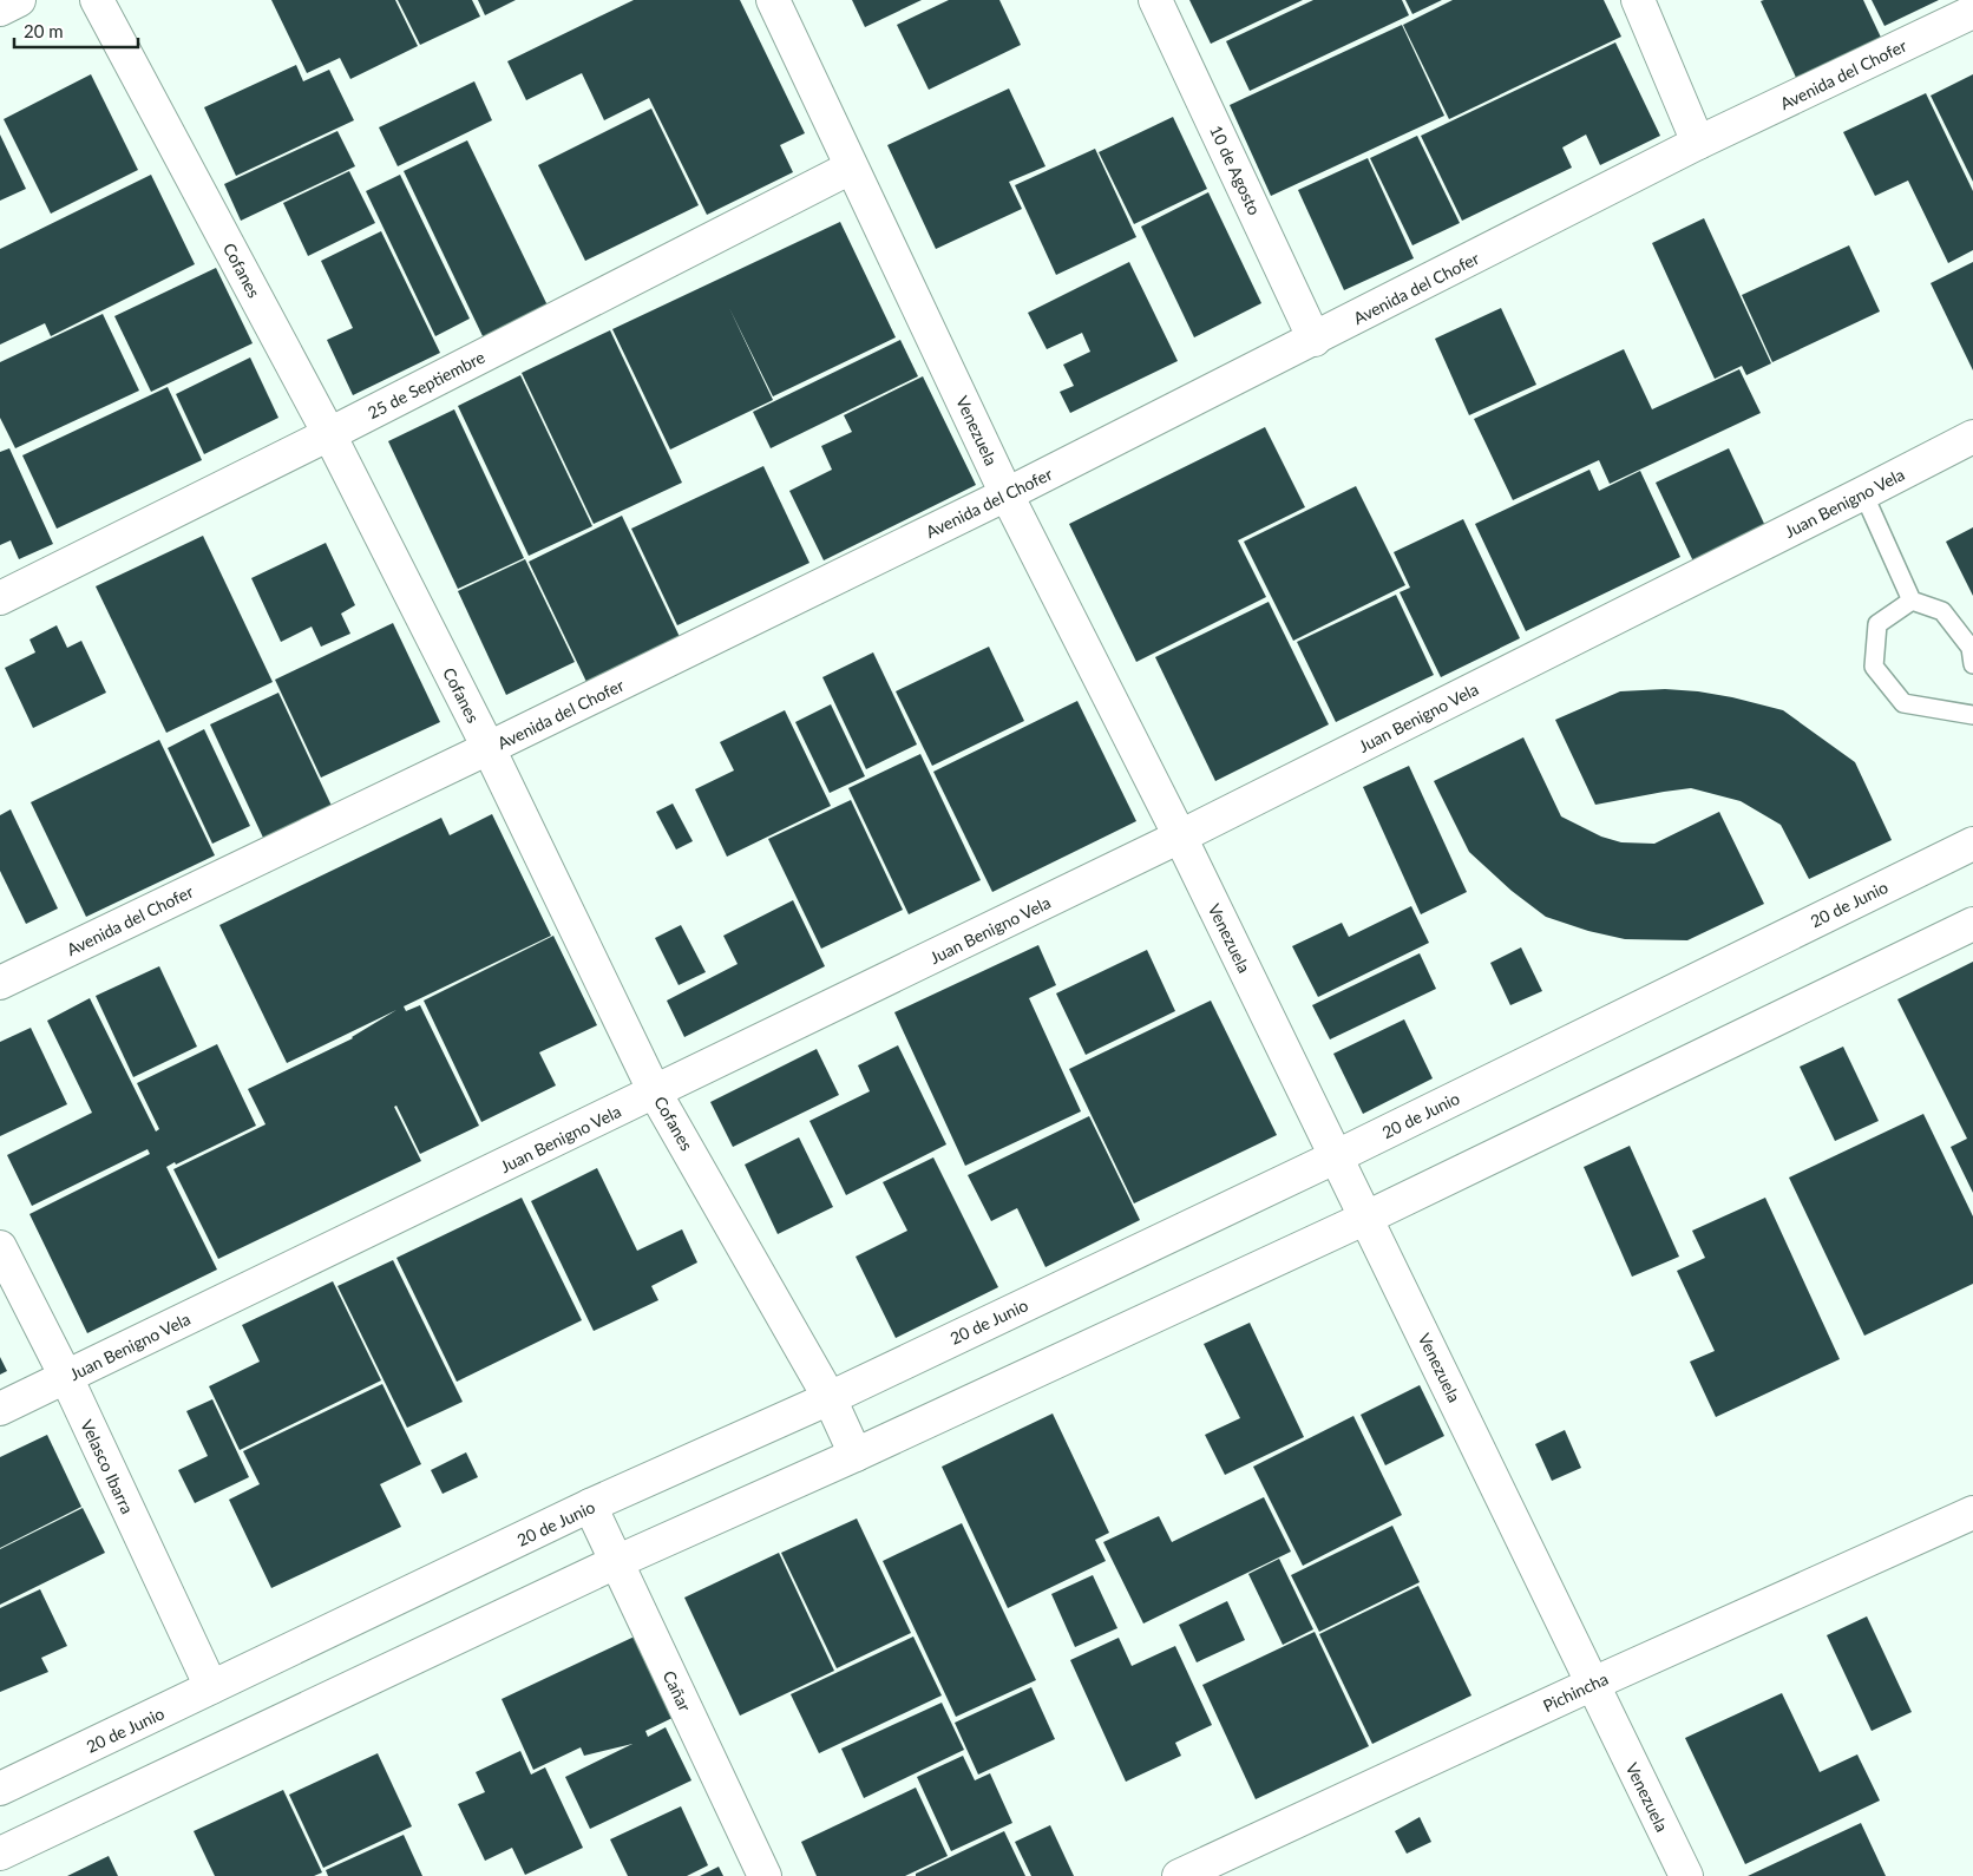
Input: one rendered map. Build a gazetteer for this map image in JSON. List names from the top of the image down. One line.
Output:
{"streets":{"street":["Avenida del Chofer","10 de Agosto","Cofanes","25 de Septiembre","Venezuela","Juan Benigno Vela","20 de Junio","Velasco Ibarra","Cañar","Pichincha"]},"crossings":[["Avenida del Chofer","10 de Agosto"],["Avenida del Chofer","Cofanes"],["Avenida del Chofer","Venezuela"],["Cofanes","25 de Septiembre"],["Cofanes","Juan Benigno Vela"],["Cofanes","20 de Junio"],["25 de Septiembre","Venezuela"],["Venezuela","Juan Benigno Vela"],["Venezuela","20 de Junio"],["Venezuela","Pichincha"],["Juan Benigno Vela","Velasco Ibarra"],["20 de Junio","Velasco Ibarra"],["20 de Junio","Cañar"]],"scale_bar":"20 m"}
